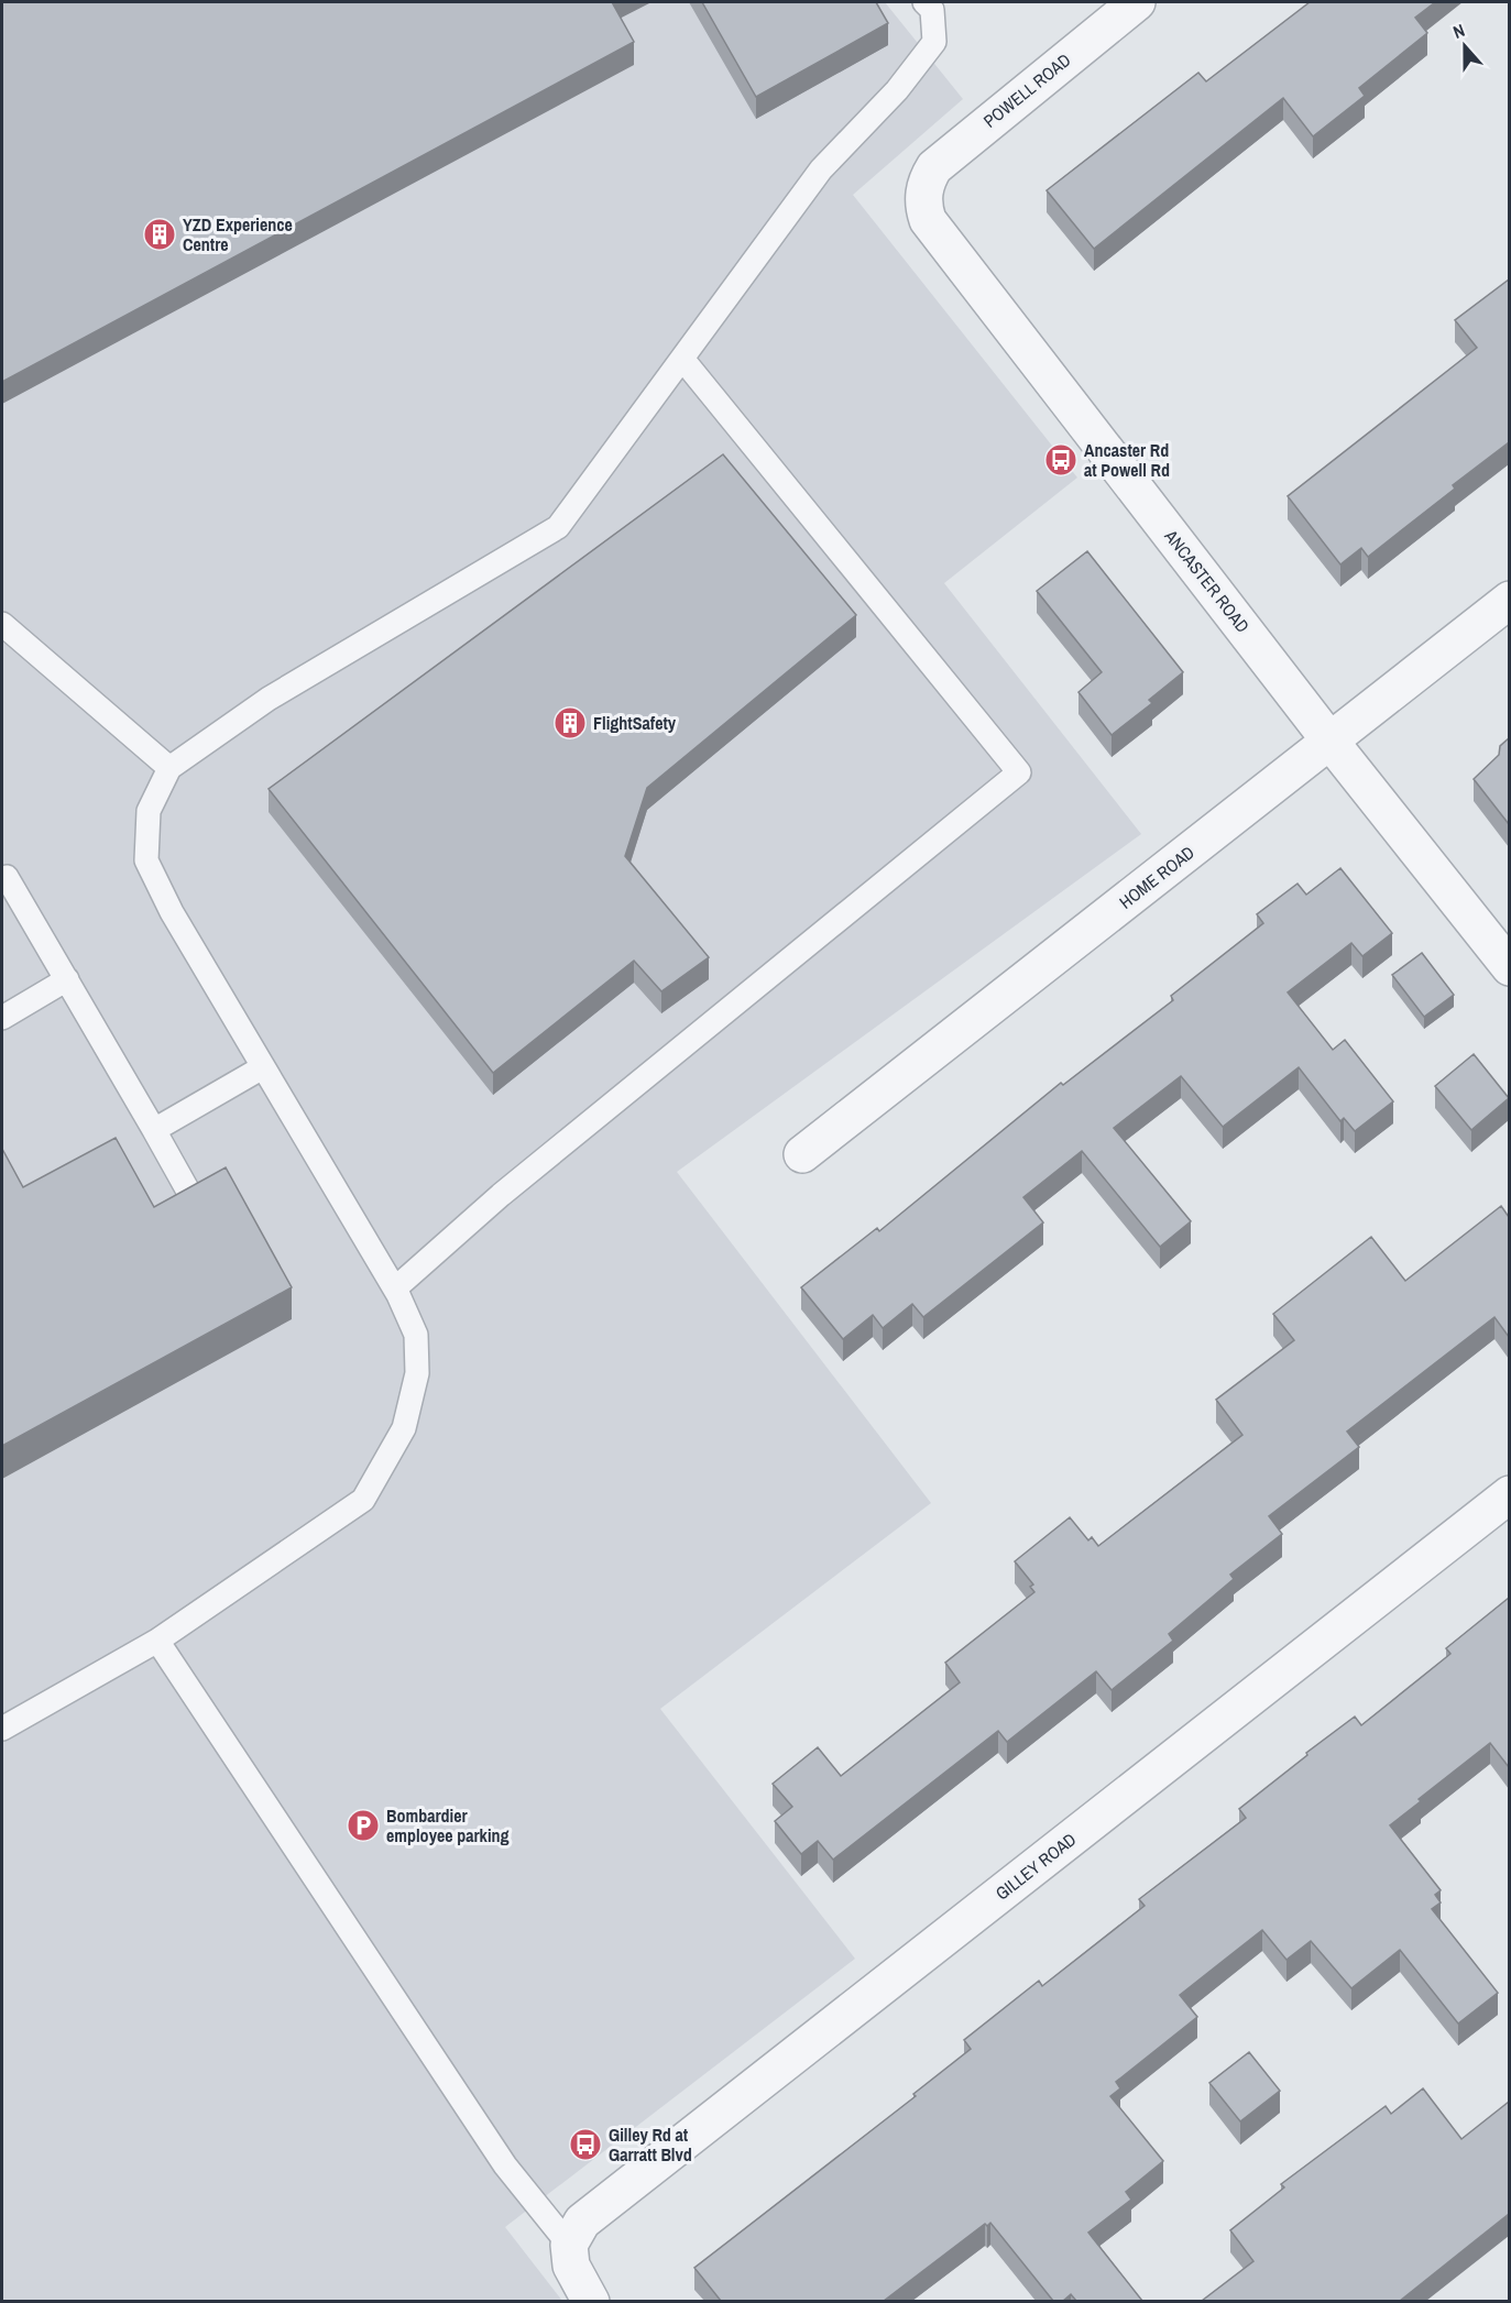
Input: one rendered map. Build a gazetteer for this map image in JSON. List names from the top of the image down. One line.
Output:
{"streets":{"street":["POWELL ROAD","ANCASTER ROAD","HOME ROAD","GILLEY ROAD"]},"crossings":[["POWELL ROAD","ANCASTER ROAD"],["ANCASTER ROAD","HOME ROAD"]],"places":{"building":["YZD Experience Centre","FlightSafety"],"bus stop":["Ancaster Rd at Powell Rd","Gilley Rd at Garratt Blvd"],"parking":["Bombardier employee parking"]},"north":"top"}
